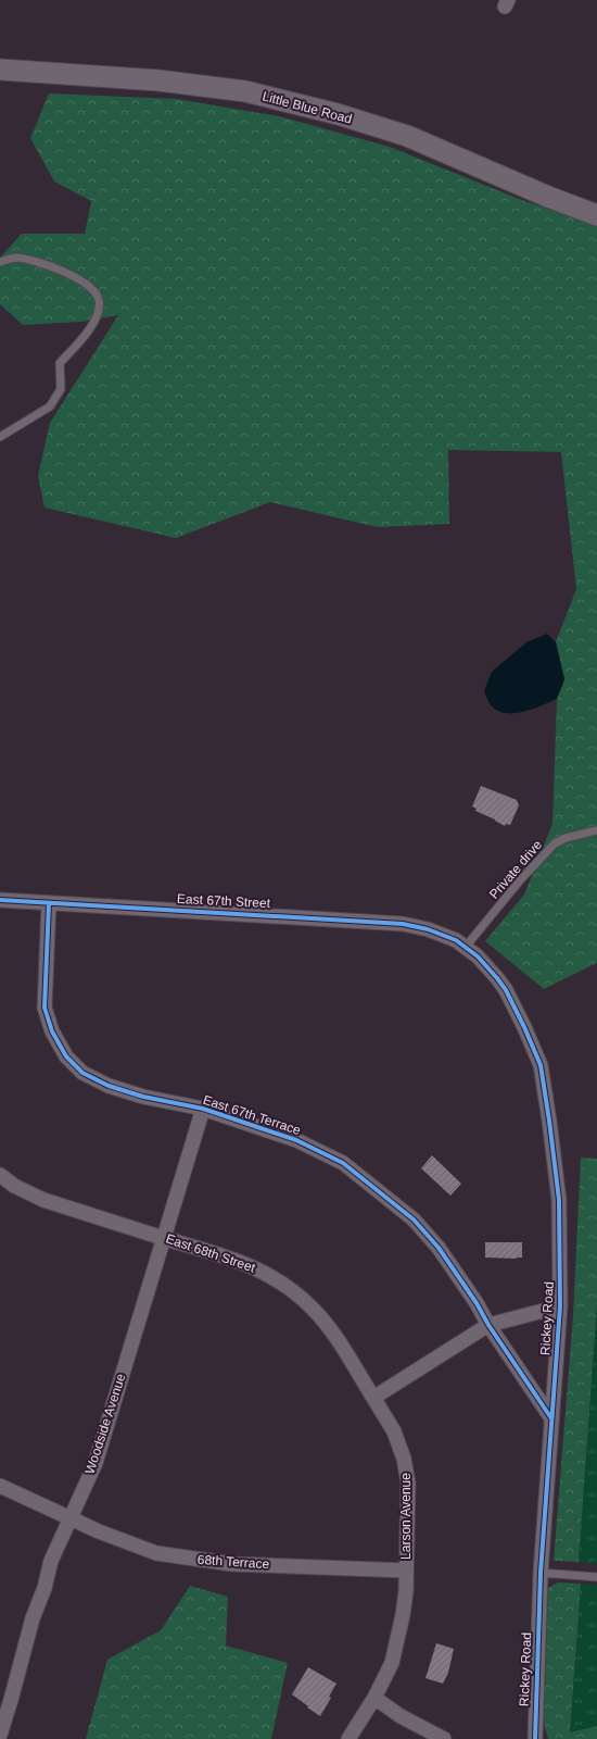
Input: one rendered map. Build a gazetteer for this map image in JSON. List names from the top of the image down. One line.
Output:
{"streets":{"street":["Little Blue Road","East 67th Street","East 67th Terrace","East 68th Street","Rickey Road","Woodside Avenue","Larson Avenue","68th Terrace"],"lane":["Private drive"]},"crossings":[["Private drive","Rickey Road"],["East 67th Street","East 67th Terrace"],["East 67th Street","Rickey Road"],["East 67th Terrace","Rickey Road"],["East 67th Terrace","Woodside Avenue"],["East 68th Street","Woodside Avenue"],["East 68th Street","Larson Avenue"],["Woodside Avenue","68th Terrace"],["Larson Avenue","68th Terrace"]]}
